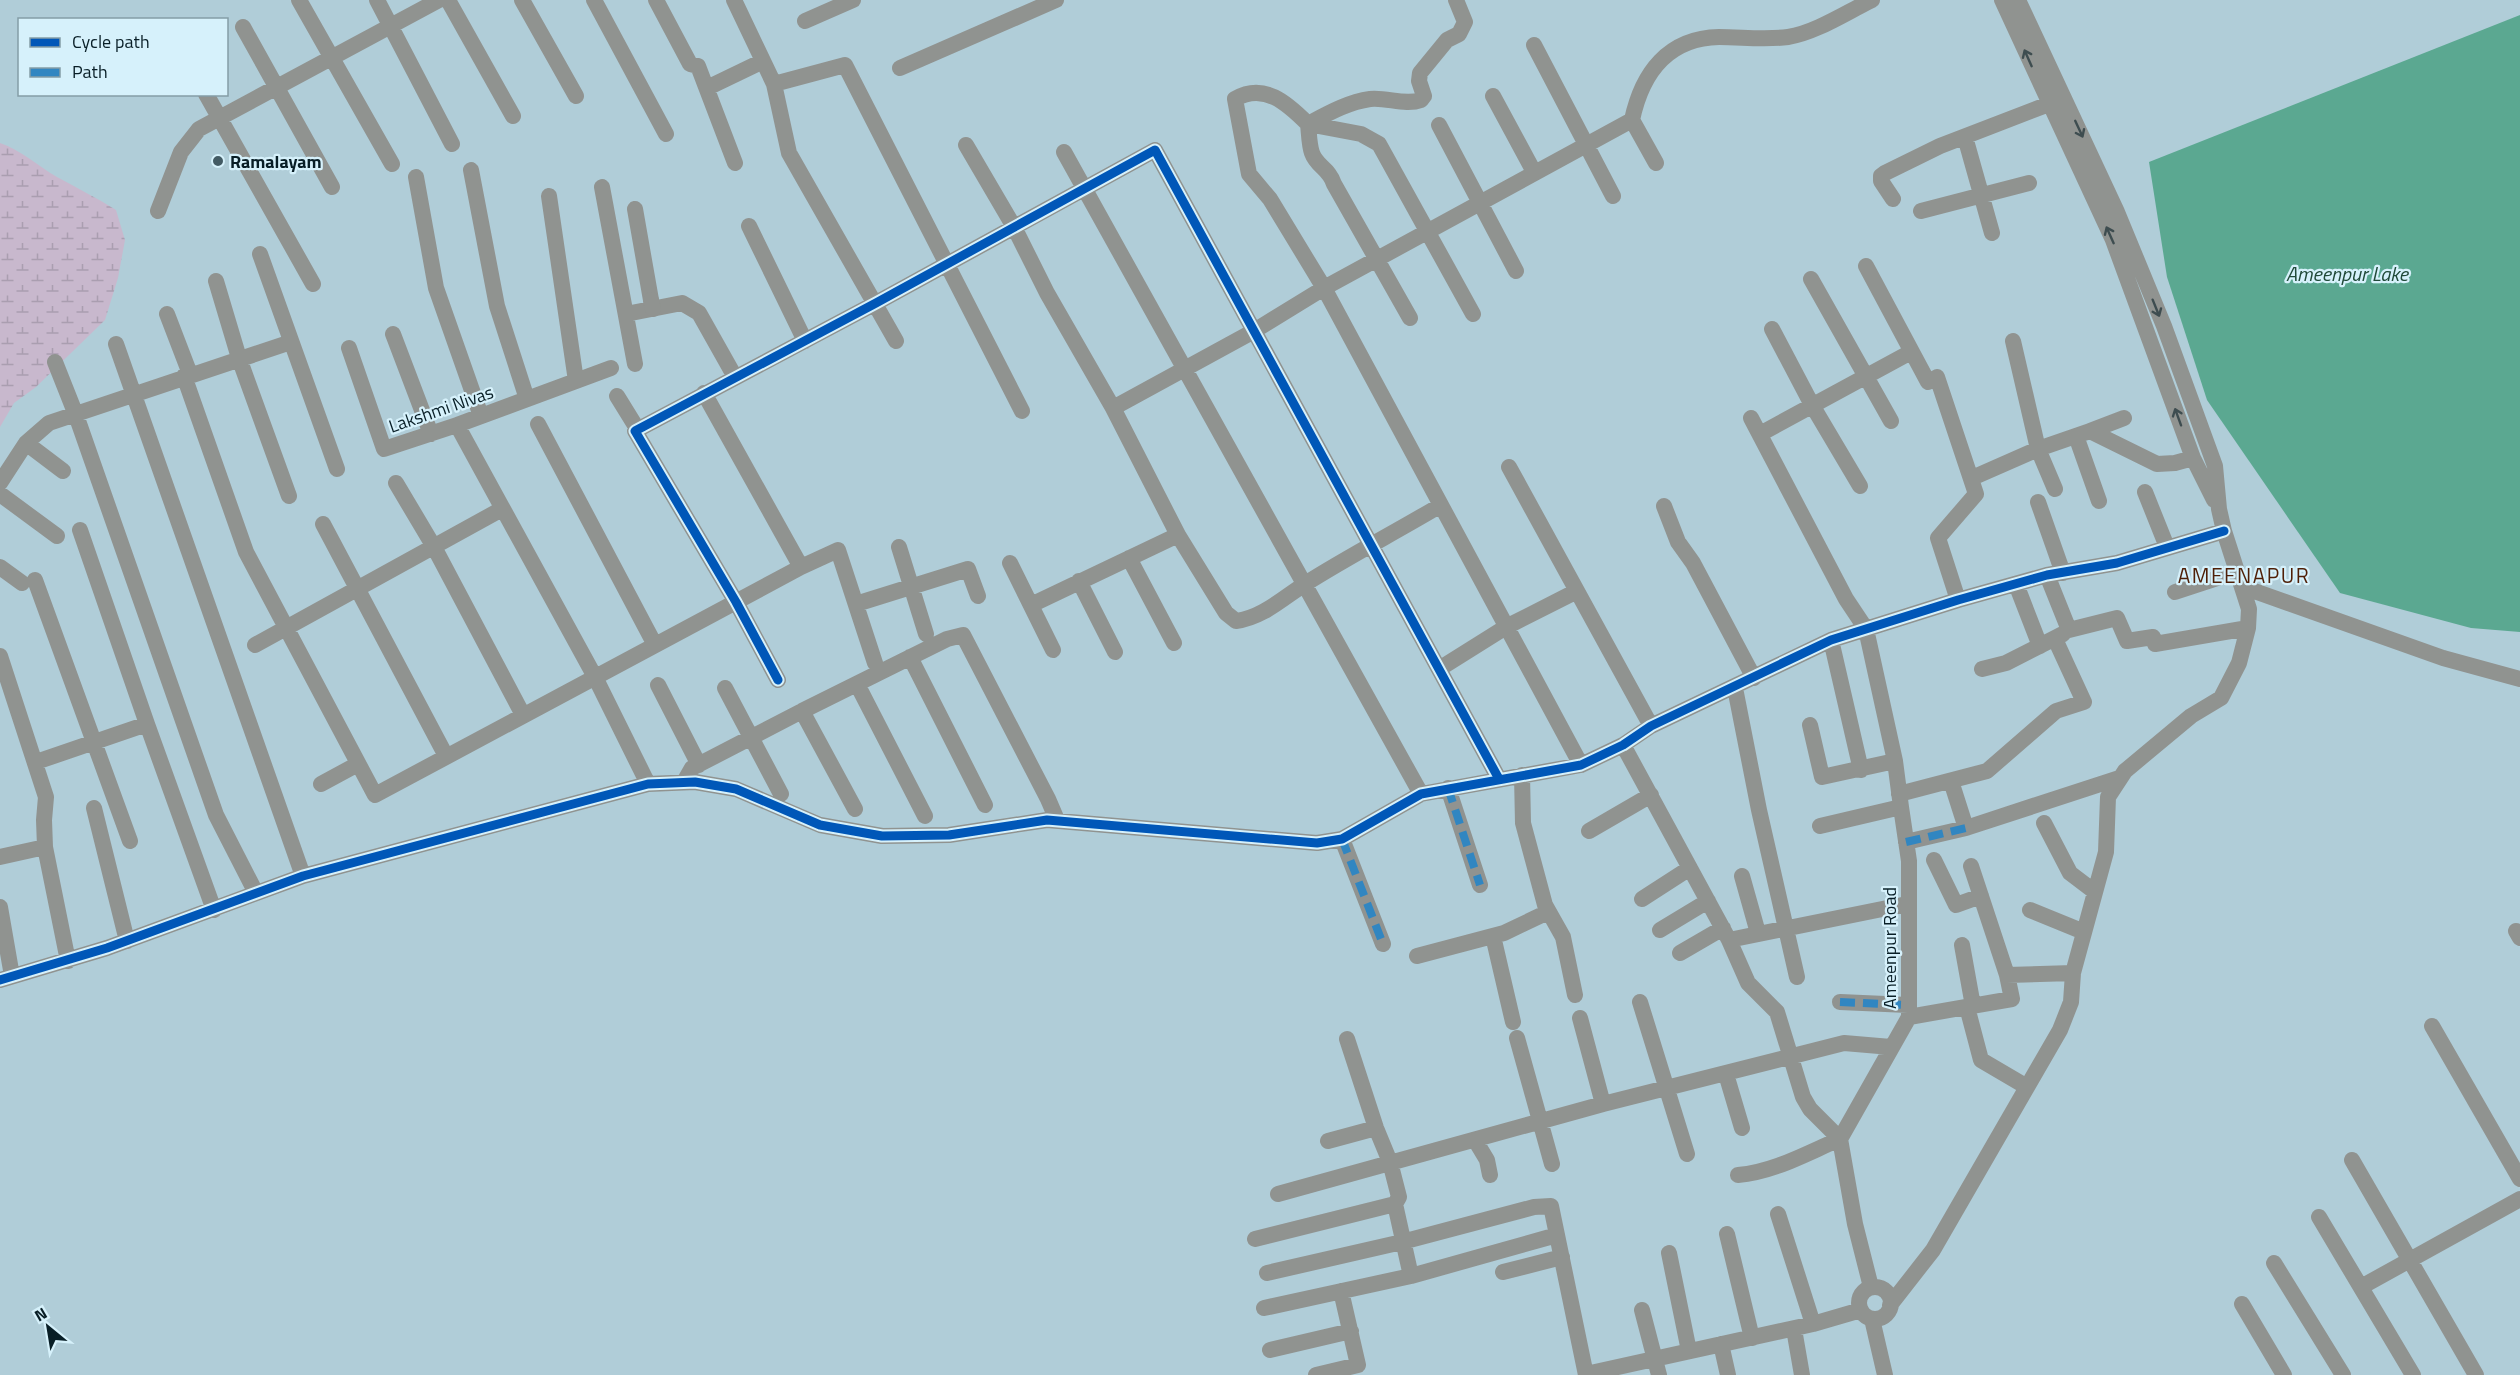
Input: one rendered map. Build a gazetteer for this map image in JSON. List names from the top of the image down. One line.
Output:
{"streets":{"street":["Lakshmi Nivas","Ameenpur Road"]},"districts":["AMEENAPUR"],"water":["Ameenpur Lake"],"places":["Ramalayam"],"legend":["Cycle path","Path"],"north":"top left"}
